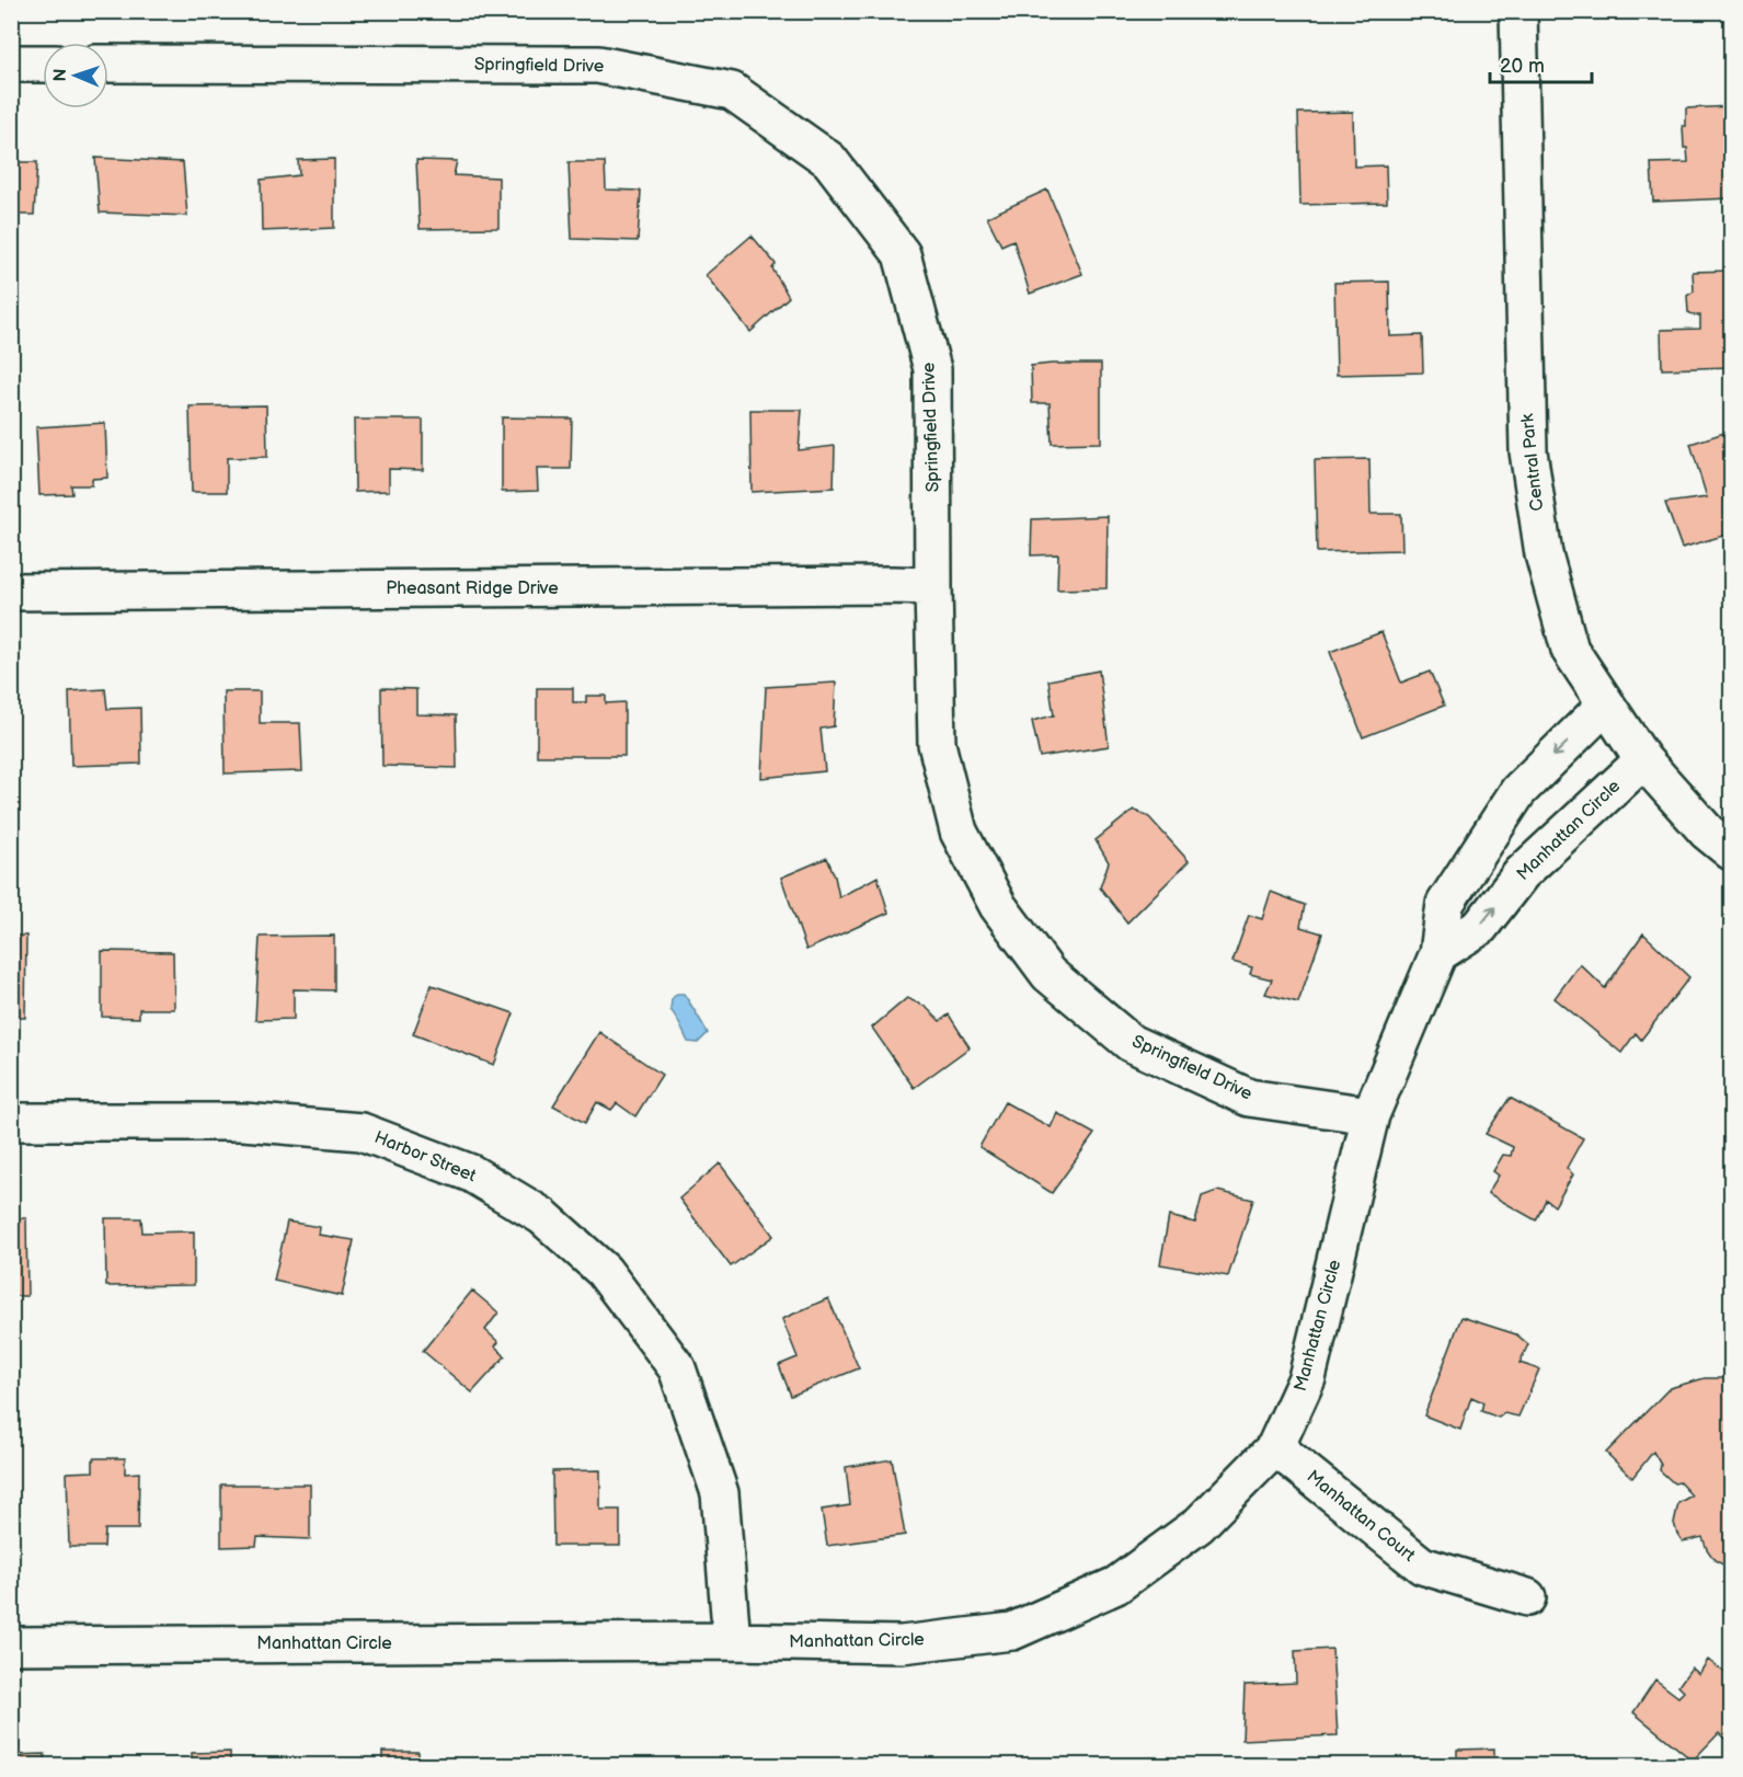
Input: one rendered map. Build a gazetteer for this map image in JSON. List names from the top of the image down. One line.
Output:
{"streets":{"street":["Springfield Drive","Central Park","Pheasant Ridge Drive","Manhattan Circle","Harbor Street","Manhattan Court"]},"crossings":[["Springfield Drive","Pheasant Ridge Drive"],["Springfield Drive","Manhattan Circle"],["Central Park","Manhattan Circle"],["Manhattan Circle","Harbor Street"],["Manhattan Circle","Manhattan Court"]],"scale_bar":"20 m","north":"left"}
